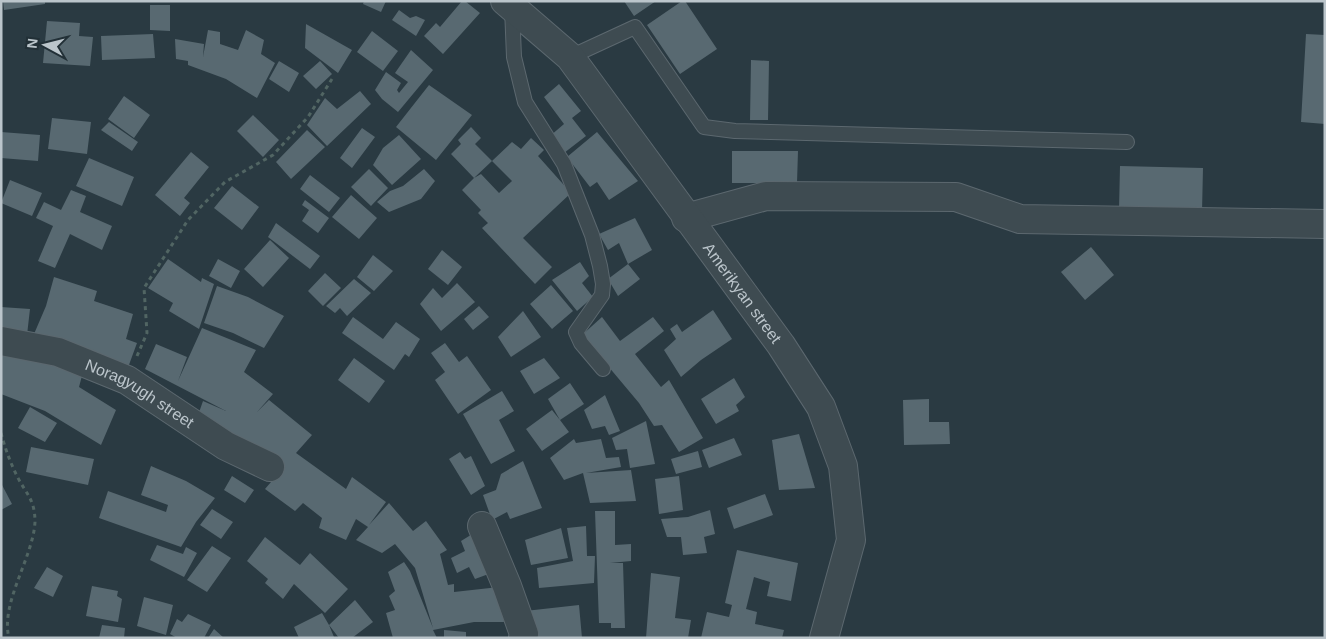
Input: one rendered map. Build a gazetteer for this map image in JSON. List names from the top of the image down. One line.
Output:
{"streets":{"street":["Amerikyan street","Noragyugh street"]},"north":"left"}
